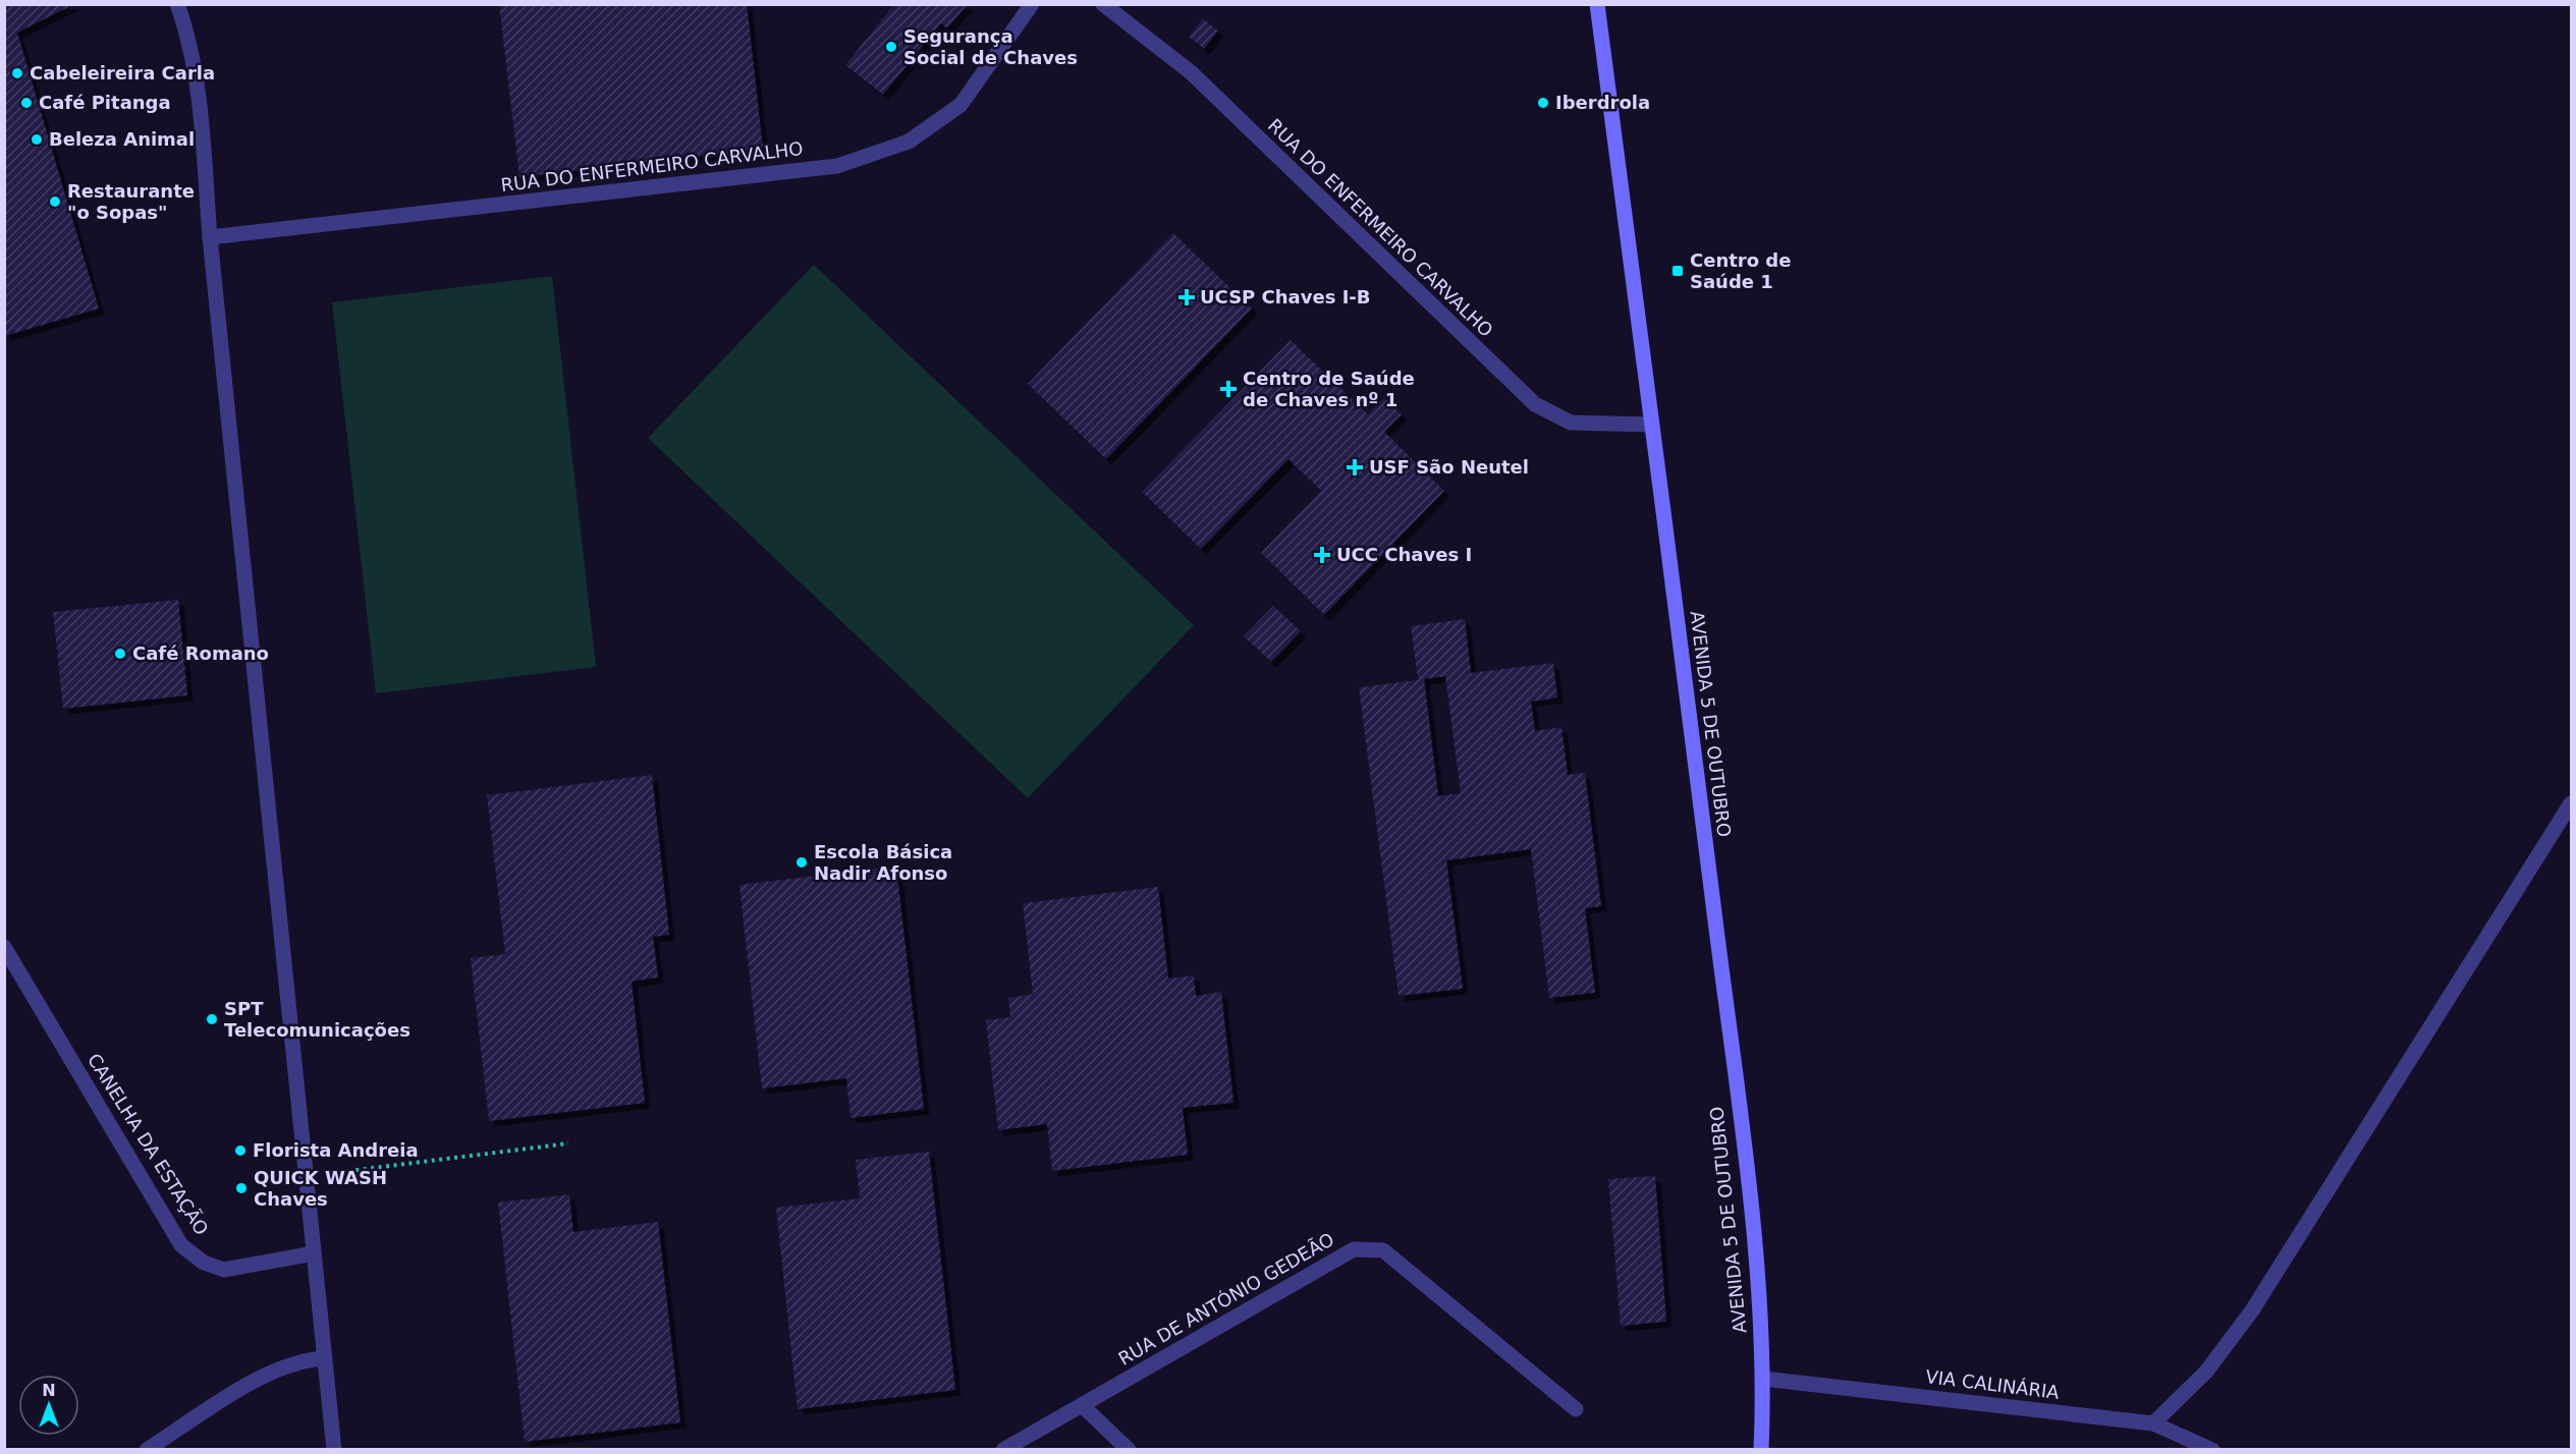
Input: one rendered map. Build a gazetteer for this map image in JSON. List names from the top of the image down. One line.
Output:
{"streets":{"main road":["AVENIDA 5 DE OUTUBRO"],"street":["RUA DO ENFERMEIRO CARVALHO","CANELHA DA ESTAÇÃO","RUA DE ANTÓNIO GEDEÃO","VIA CALINÁRIA"]},"crossings":[["RUA DO ENFERMEIRO CARVALHO","AVENIDA 5 DE OUTUBRO"],["AVENIDA 5 DE OUTUBRO","VIA CALINÁRIA"]],"places":{"other":["Segurança Social de Chaves","Cabeleireira Carla","Café Pitanga","Iberdrola","Beleza Animal","Restaurante \"o Sopas\"","Café Romano","Escola Básica Nadir Afonso","SPT Telecomunicações","Florista Andreia","QUICK WASH Chaves"],"transit":["Centro de Saúde 1"],"health":["UCSP Chaves I-B","Centro de Saúde de Chaves nº 1","USF São Neutel","UCC Chaves I"]},"north":"top"}
